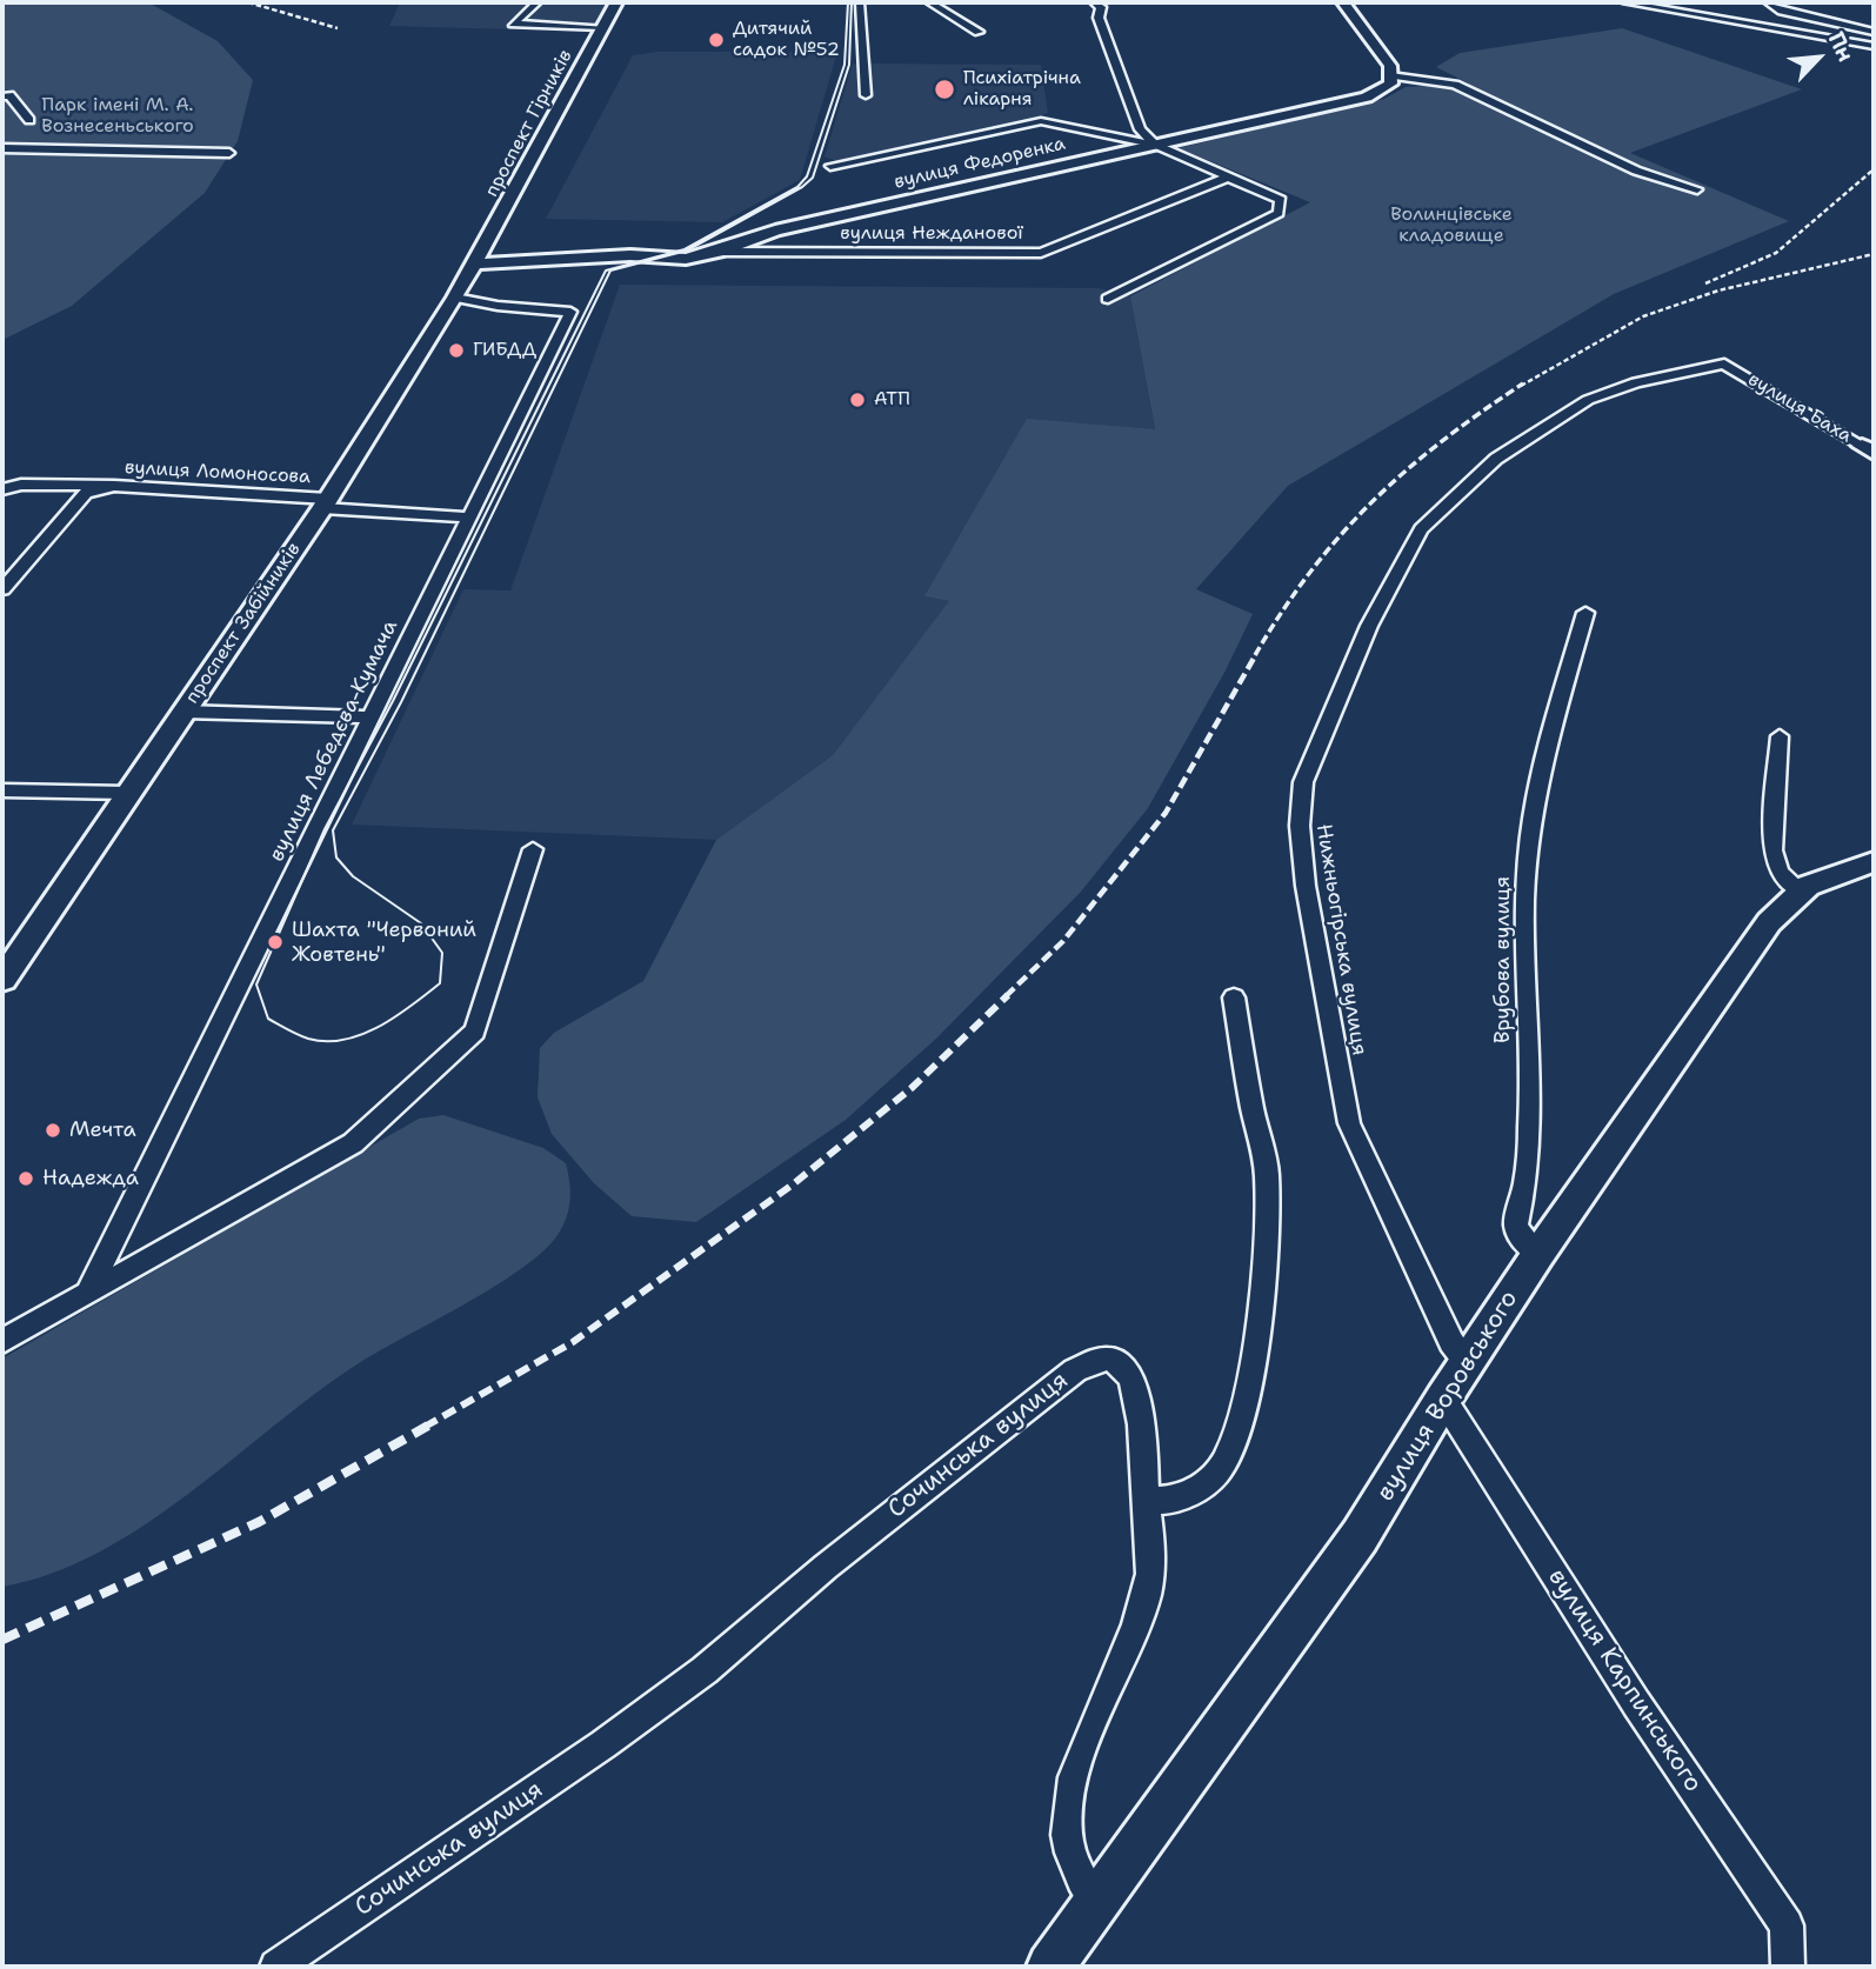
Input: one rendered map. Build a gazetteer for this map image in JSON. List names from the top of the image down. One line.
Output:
{"streets":{"street":["проспект Гірників","вулиця Федоренка","вулиця Нежданової","вулиця Баха","вулиця Ломоносова","проспект Забійників","вулиця Лебедєва-Кумача","Нижньогірська вулиця","Врубова вулиця","вулиця Воровського","Сочинська вулиця","вулиця Карпинського"]},"crossings":[["проспект Гірників","вулиця Федоренка"],["проспект Гірників","проспект Забійників"],["вулиця Федоренка","вулиця Нежданової"],["вулиця Федоренка","проспект Забійників"],["вулиця Баха","Нижньогірська вулиця"],["вулиця Ломоносова","проспект Забійників"],["вулиця Ломоносова","вулиця Лебедєва-Кумача"],["проспект Забійників","вулиця Лебедєва-Кумача"],["Нижньогірська вулиця","вулиця Воровського"],["Врубова вулиця","вулиця Воровського"],["вулиця Воровського","вулиця Карпинського"]],"parks":["Парк імені М. А. Вознесеньського","Волинцівське кладовище"],"places":["Дитячий садок №52","Психіатрічна лікарня","ГИБДД","АТП","Шахта \"Червоний Жовтень\"","Мечта","Надежда"],"north":"top right"}
